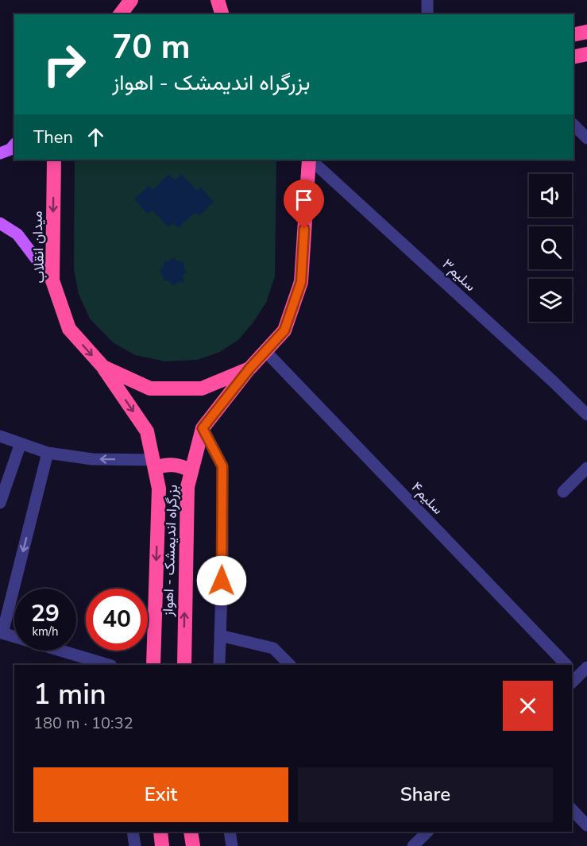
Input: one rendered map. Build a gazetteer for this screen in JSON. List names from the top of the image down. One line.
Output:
{"streets":{"highway":["میدان انقلاب","بزرگراه اندیمشک - اهواز"],"street":["سلیم۳","سلیم۴"]},"crossings":[["میدان انقلاب","سلیم۴"],["میدان انقلاب","بزرگراه اندیمشک - اهواز"]],"one_way":["میدان انقلاب"],"page":{"turn":["70 m","بزرگراه اندیمشک - اهواز"],"then":"Then","speed":"29 km/h","limit":"40","heading":["1 min","180 m · 10:32"],"buttons":["Exit","Share"]}}
